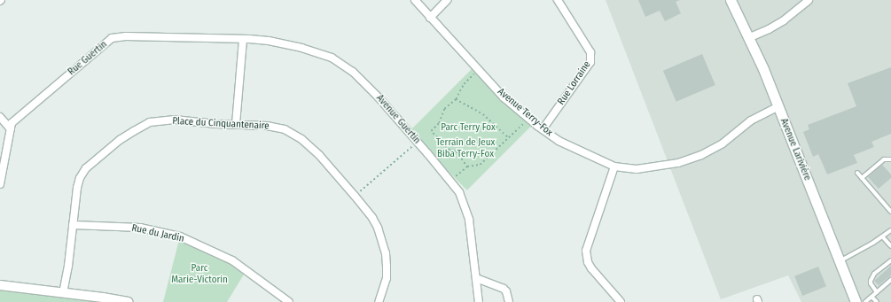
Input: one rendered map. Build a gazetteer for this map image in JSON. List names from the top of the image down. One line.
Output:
{"streets":{"main road":["Avenue Larivière"],"street":["Rue Guertin","Rue Lorraine","Avenue Terry-Fox","Avenue Guertin","Place du Cinquantenaire","Rue du Jardin"]},"crossings":[["Rue Guertin","Avenue Guertin"],["Rue Lorraine","Avenue Terry-Fox"],["Avenue Terry-Fox","Avenue Larivière"],["Place du Cinquantenaire","Rue du Jardin"]],"parks":["Parc Terry Fox","Terrain de Jeux Biba Terry-Fox","Parc Marie-Victorin"]}
